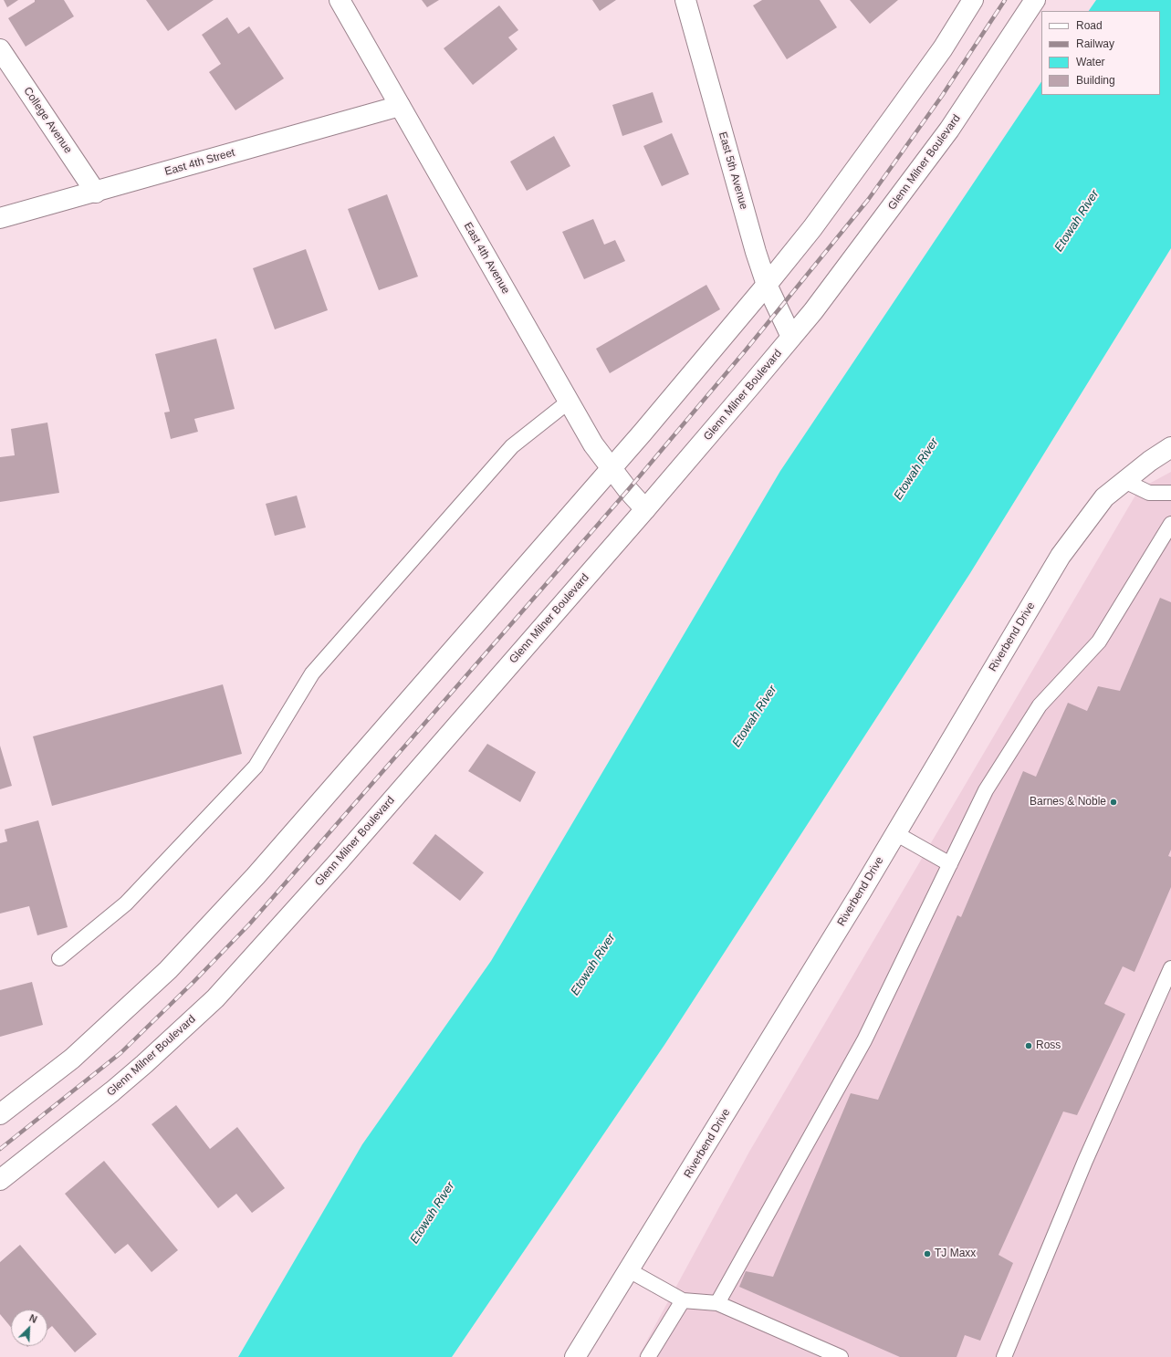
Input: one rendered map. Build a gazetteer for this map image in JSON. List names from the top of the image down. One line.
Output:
{"streets":{"street":["College Avenue","East 4th Street","Glenn Milner Boulevard","East 5th Avenue","East 4th Avenue","Riverbend Drive"]},"crossings":[["College Avenue","East 4th Street"],["East 4th Street","East 4th Avenue"],["Glenn Milner Boulevard","East 5th Avenue"],["Glenn Milner Boulevard","East 4th Avenue"]],"water":["Etowah River"],"places":["Barnes & Noble","Ross","TJ Maxx"],"legend":["Road","Railway","Water","Building"],"north":"top right"}
